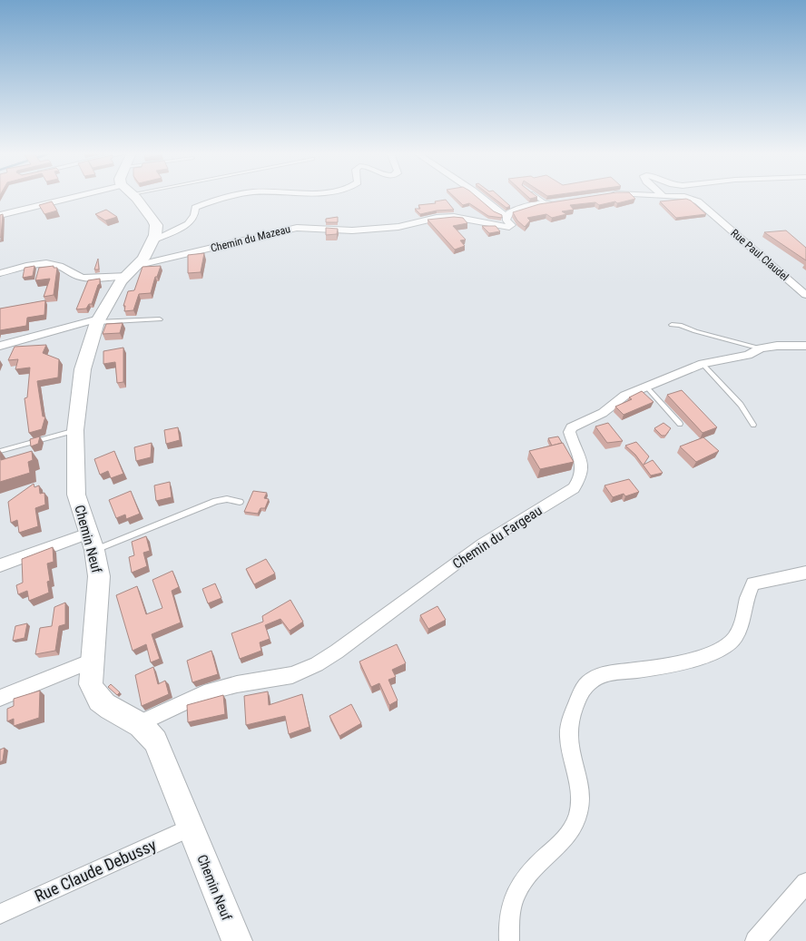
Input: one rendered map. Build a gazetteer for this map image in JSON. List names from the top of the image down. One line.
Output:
{"streets":{"main road":["Chemin Neuf"],"street":["Chemin du Mazeau","Rue Paul Claudel","Chemin du Fargeau","Rue Claude Debussy"]},"crossings":[["Chemin du Mazeau","Chemin Neuf"],["Chemin du Fargeau","Chemin Neuf"],["Chemin Neuf","Rue Claude Debussy"]]}
